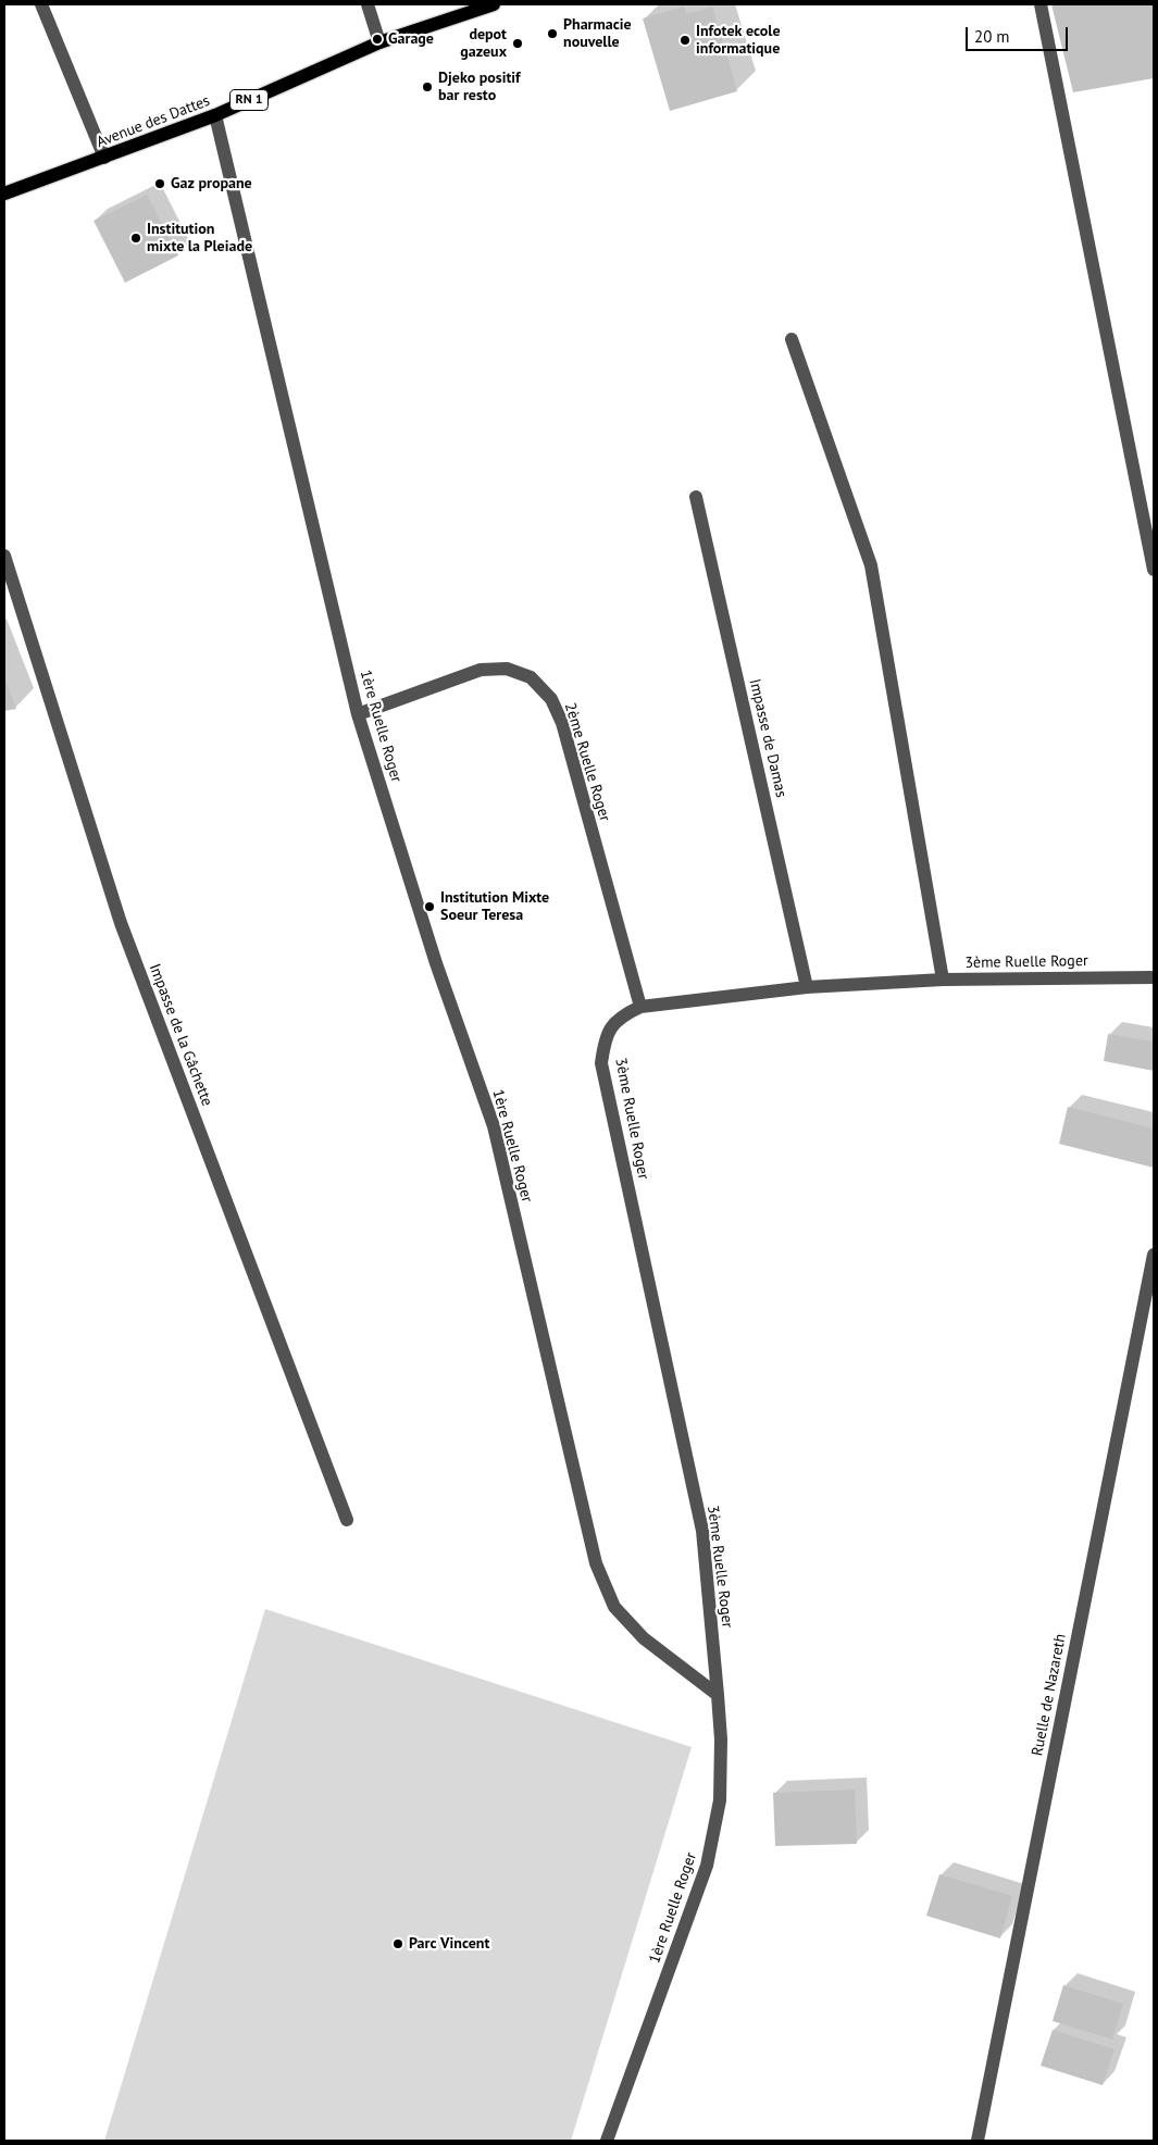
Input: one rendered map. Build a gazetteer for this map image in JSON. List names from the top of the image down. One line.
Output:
{"streets":{"main road":["RN 1","Avenue des Dattes"],"street":["1ère Ruelle Roger","Impasse de Damas","2ème Ruelle Roger","3ème Ruelle Roger","Impasse de la Gâchette","Ruelle de Nazareth"]},"crossings":[["Avenue des Dattes","1ère Ruelle Roger"],["1ère Ruelle Roger","2ème Ruelle Roger"],["1ère Ruelle Roger","3ème Ruelle Roger"],["Impasse de Damas","3ème Ruelle Roger"],["2ème Ruelle Roger","3ème Ruelle Roger"]],"places":["Pharmacie nouvelle","Garage","Infotek ecole informatique","depot gazeux","Djeko positif bar resto","Gaz propane","Institution mixte la Pleiade","Institution Mixte Soeur Teresa","Parc Vincent"],"scale_bar":"20 m"}
